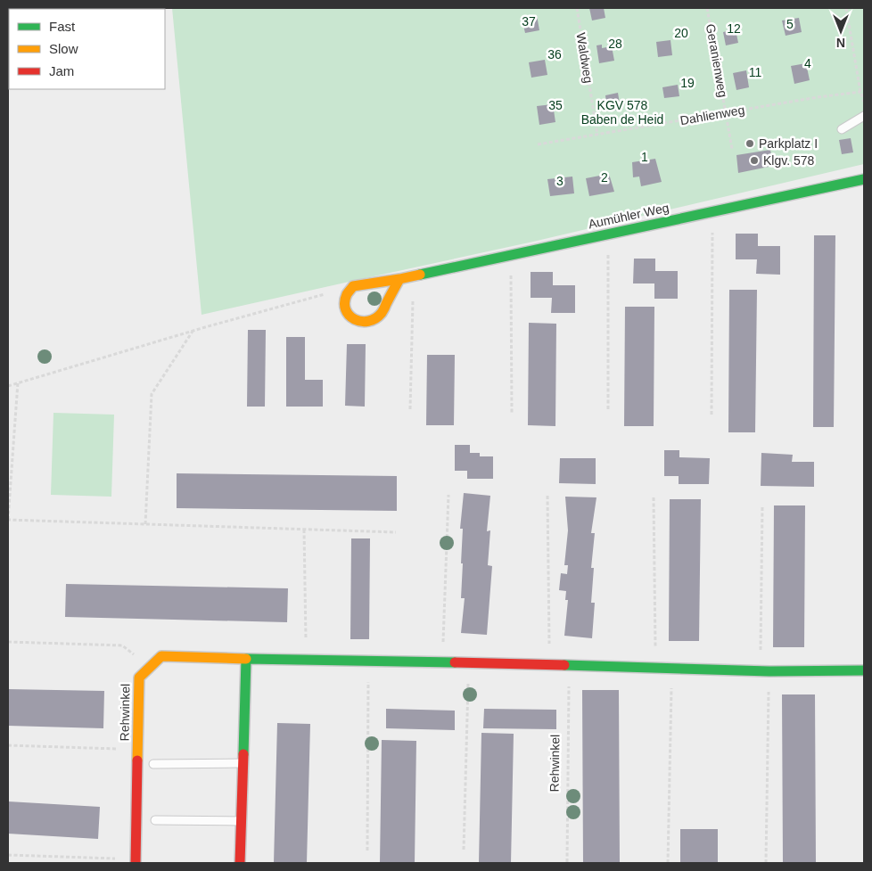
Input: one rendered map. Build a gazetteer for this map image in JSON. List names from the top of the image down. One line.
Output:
{"streets":{"street":["Aumühler Weg","Rehwinkel"],"path":["Waldweg","Geranienweg","Dahlienweg"]},"crossings":[["Waldweg","Dahlienweg"],["Geranienweg","Dahlienweg"]],"parks":["37","5","12","20","28","36","4","11","19","35","KGV 578 Baben de Heid","1","2","3"],"places":["Parkplatz I","Klgv. 578"],"legend":["Fast","Slow","Jam"],"north":"bottom"}
